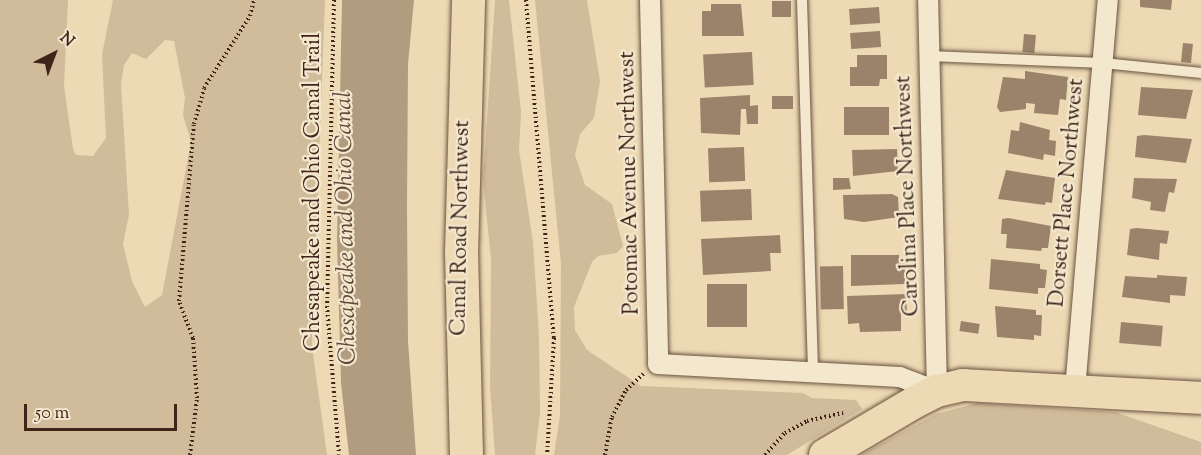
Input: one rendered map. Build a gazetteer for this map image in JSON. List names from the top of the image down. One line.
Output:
{"streets":{"highway":["Canal Road Northwest"],"street":["Potomac Avenue Northwest","Dorsett Place Northwest","Carolina Place Northwest"],"path":["Chesapeake and Ohio Canal Trail"]},"water":["Chesapeake and Ohio Canal"],"scale_bar":"50 m","north":"top right"}
